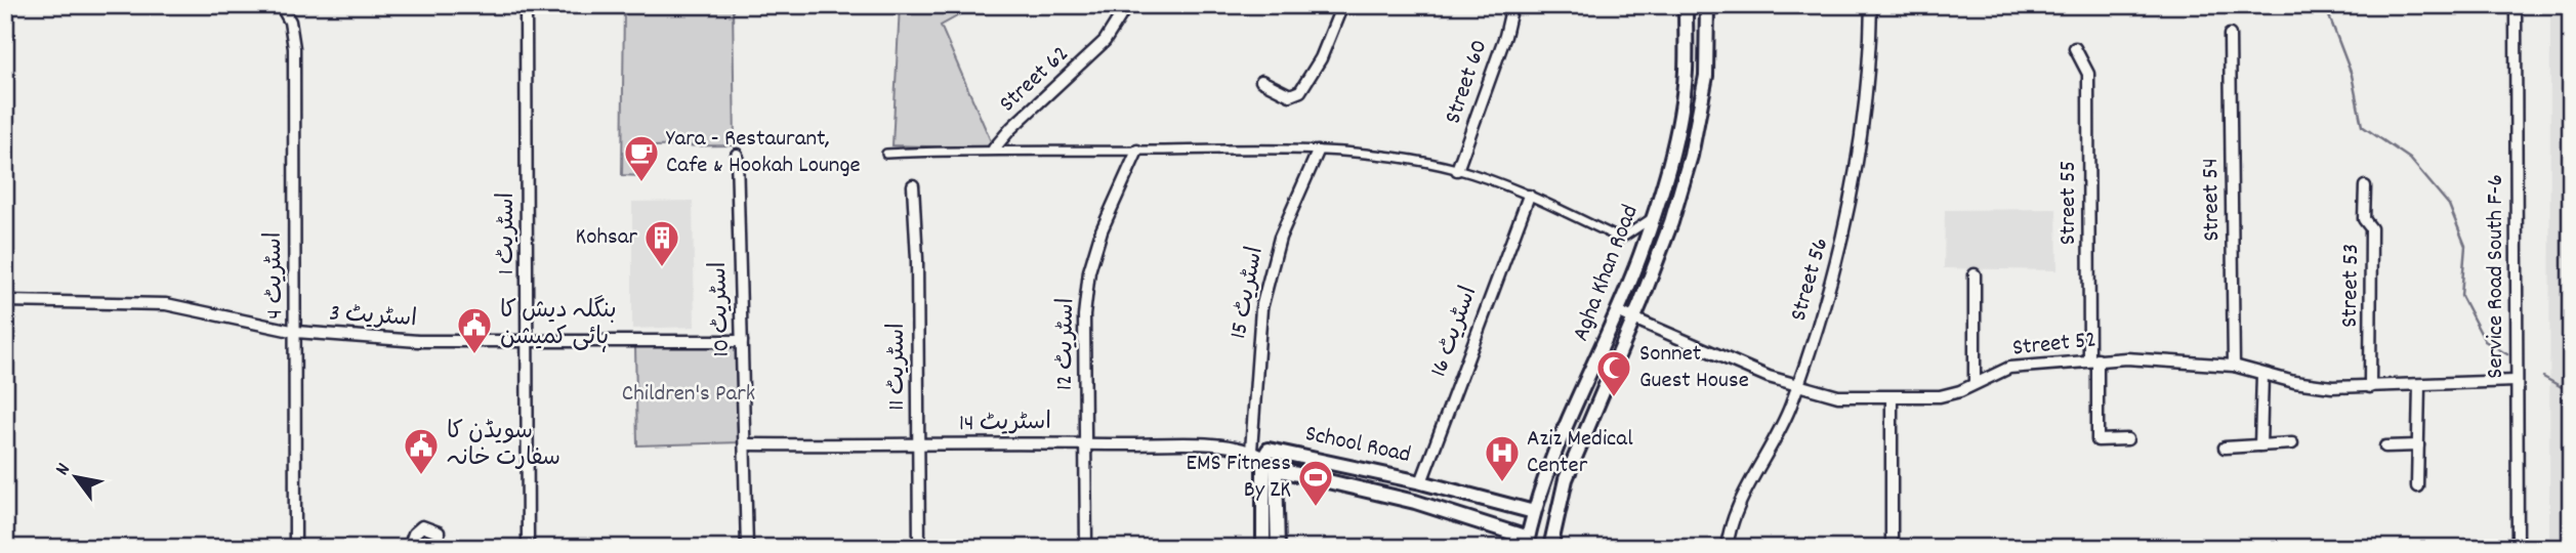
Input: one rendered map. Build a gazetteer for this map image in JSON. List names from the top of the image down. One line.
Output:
{"streets":{"street":["Street 62","Street 60","Street 54","Street 55","اسٹریٹ 1","Agha Khan Road","اسٹریٹ 4","Service Road South F-6","Street 56","Street 53","اسٹریٹ 15","اسٹریٹ 10","اسٹریٹ 3","اسٹریٹ 16","اسٹریٹ 12","Street 52","اسٹریٹ 11","اسٹریٹ 14","School Road"]},"crossings":[["Street 54","Street 52"],["Street 55","Street 52"],["اسٹریٹ 1","اسٹریٹ 3"],["Agha Khan Road","Street 52"],["Agha Khan Road","School Road"],["اسٹریٹ 4","اسٹریٹ 3"],["Service Road South F-6","Street 52"],["Street 56","Street 52"],["Street 53","Street 52"],["اسٹریٹ 15","اسٹریٹ 14"],["اسٹریٹ 15","School Road"],["اسٹریٹ 10","اسٹریٹ 3"],["اسٹریٹ 10","اسٹریٹ 14"],["اسٹریٹ 16","School Road"],["اسٹریٹ 12","اسٹریٹ 14"],["اسٹریٹ 11","اسٹریٹ 14"],["اسٹریٹ 14","School Road"]],"parks":["Children's Park"],"places":{"cafe":["Yara - Restaurant, Cafe & Hookah Lounge"],"building":["Kohsar"],"public building":["بنگلہ دیش کا ہائی کمیشن","سویڈن کا سفارت خانہ"],"mosque":["Sonnet Guest House"],"hospital":["Aziz Medical Center"],"sports":["EMS Fitness By ZK"]},"north":"top left"}
